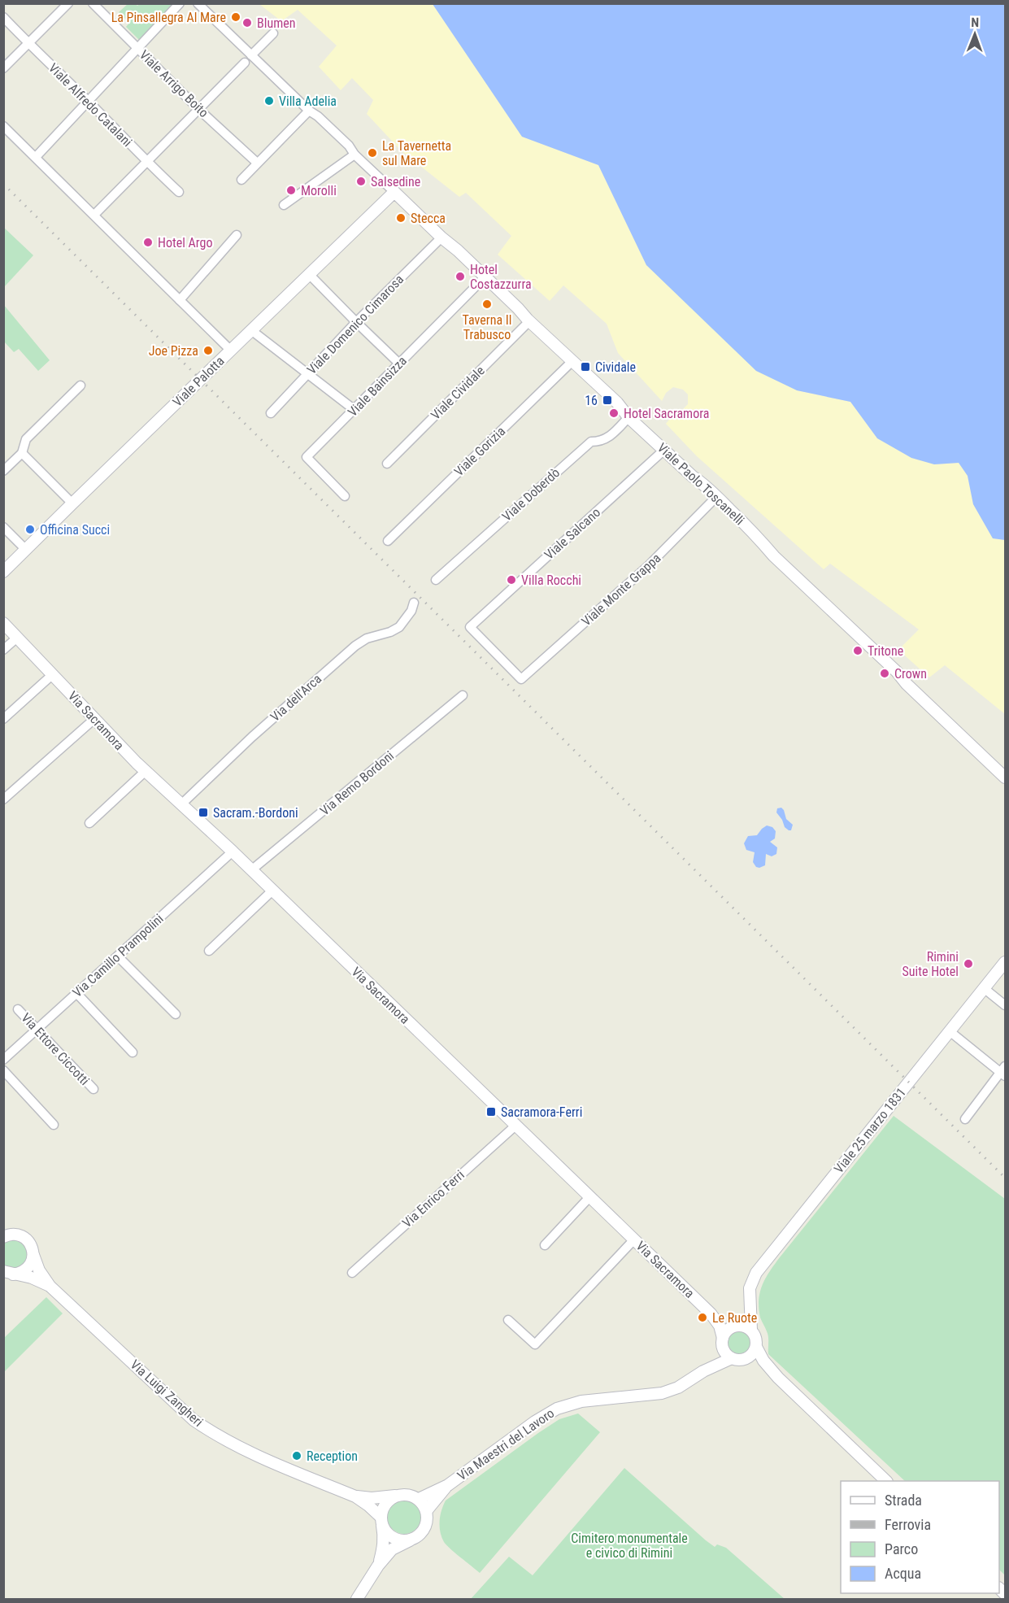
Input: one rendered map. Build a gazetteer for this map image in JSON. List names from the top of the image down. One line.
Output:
{"streets":{"street":["Viale Arrigo Boito","Viale Alfredo Catalani","Viale Domenico Cimarosa","Viale Palotta","Viale Bainsizza","Viale Cividale","Viale Gorizia","Viale Paolo Toscanelli","Viale Doberdò","Viale Salcano","Viale Monte Grappa","Via dell'Arca","Via Sacramora","Via Remo Bordoni","Via Camillo Prampolini","Via Ettore Ciccotti","Viale 25 marzo 1831","Via Enrico Ferri","Via Luigi Zangheri","Via Maestri del Lavoro"]},"crossings":[["Viale Domenico Cimarosa","Viale Paolo Toscanelli"],["Viale Palotta","Viale Paolo Toscanelli"],["Viale Bainsizza","Viale Paolo Toscanelli"],["Viale Cividale","Viale Paolo Toscanelli"],["Viale Gorizia","Viale Paolo Toscanelli"],["Viale Paolo Toscanelli","Viale Doberdò"],["Viale Paolo Toscanelli","Viale Salcano"],["Viale Paolo Toscanelli","Viale Monte Grappa"],["Viale Salcano","Viale Monte Grappa"],["Via dell'Arca","Via Sacramora"],["Via Sacramora","Via Remo Bordoni"],["Via Sacramora","Via Camillo Prampolini"],["Via Sacramora","Viale 25 marzo 1831"],["Via Sacramora","Via Enrico Ferri"],["Via Sacramora","Via Maestri del Lavoro"],["Via Camillo Prampolini","Via Ettore Ciccotti"],["Viale 25 marzo 1831","Via Maestri del Lavoro"],["Via Luigi Zangheri","Via Maestri del Lavoro"]],"parks":["Cimitero monumentale e civico di Rimini"],"places":{"other":["La Pinsallegra Al Mare","Blumen","Villa Adelia","La Tavernetta sul Mare","Salsedine","Morolli","Stecca","Hotel Argo","Hotel Costazzurra","Taverna Il Trabusco","Joe Pizza","Hotel Sacramora","Officina Succi","Villa Rocchi","Tritone","Crown","Rimini Suite Hotel","Le Ruote","Reception"],"transit":["Cividale","16","Sacram.-Bordoni","Sacramora-Ferri"]},"legend":["Strada","Ferrovia","Parco","Acqua"],"north":"top"}
